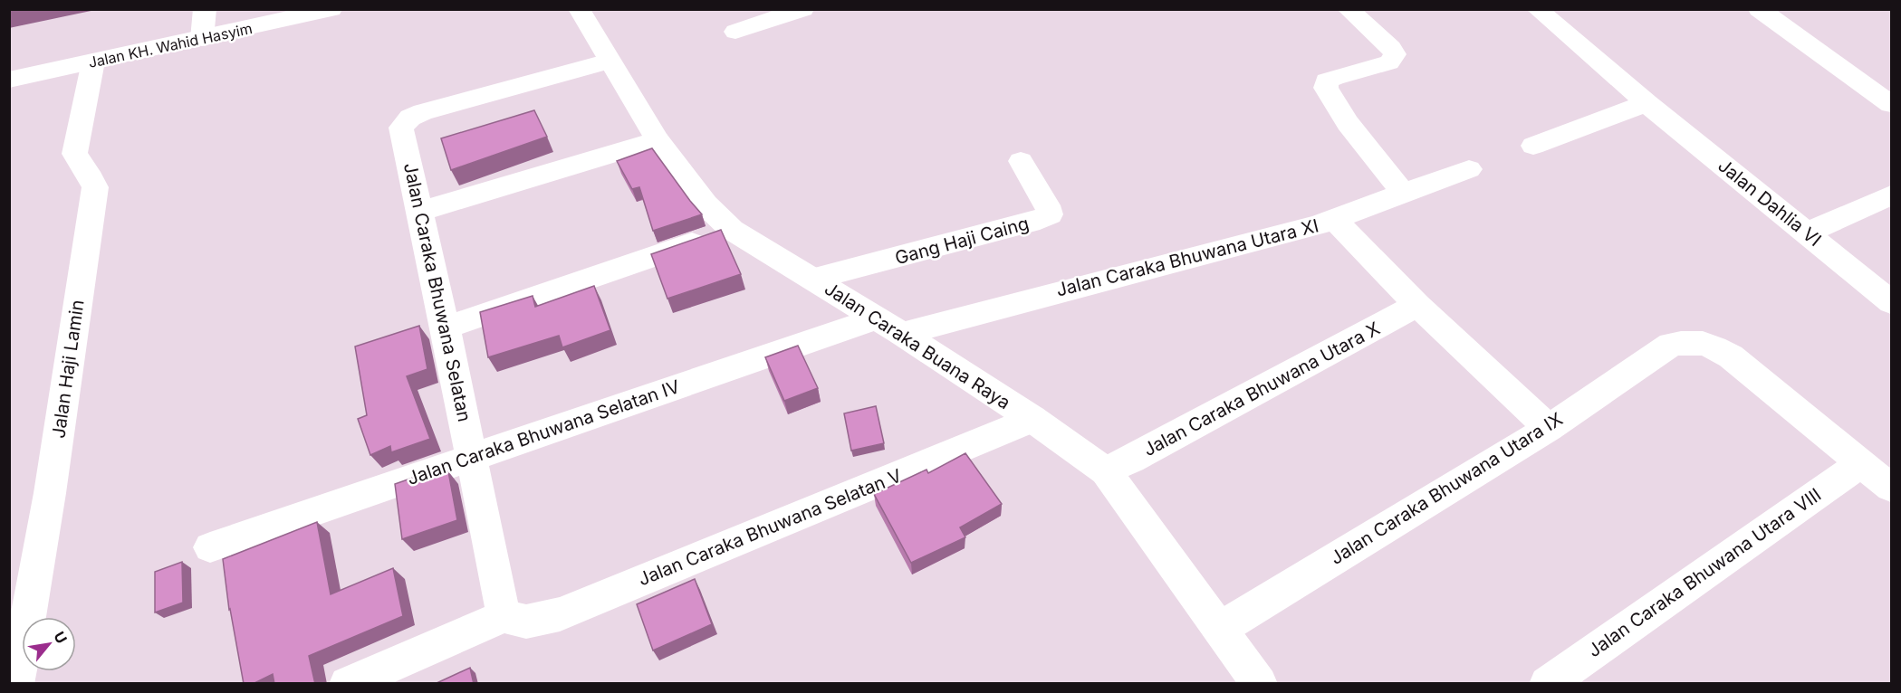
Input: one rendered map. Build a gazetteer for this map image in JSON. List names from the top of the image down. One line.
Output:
{"streets":{"street":["Jalan KH. Wahid Hasyim","Jalan Dahlia VI","Gang Haji Caing","Jalan Caraka Bhuwana Utara XI","Jalan Caraka Bhuwana Selatan","Jalan Caraka Buana Raya","Jalan Haji Lamin","Jalan Caraka Bhuwana Utara X","Jalan Caraka Bhuwana Selatan IV","Jalan Caraka Bhuwana Utara IX","Jalan Caraka Bhuwana Selatan V","Jalan Caraka Bhuwana Utara VIII"]},"crossings":[["Jalan KH. Wahid Hasyim","Jalan Haji Lamin"],["Gang Haji Caing","Jalan Caraka Buana Raya"],["Jalan Caraka Bhuwana Utara XI","Jalan Caraka Buana Raya"],["Jalan Caraka Bhuwana Selatan","Jalan Caraka Buana Raya"],["Jalan Caraka Bhuwana Selatan","Jalan Caraka Bhuwana Selatan IV"],["Jalan Caraka Bhuwana Selatan","Jalan Caraka Bhuwana Selatan V"],["Jalan Caraka Buana Raya","Jalan Caraka Bhuwana Utara X"],["Jalan Caraka Buana Raya","Jalan Caraka Bhuwana Selatan IV"],["Jalan Caraka Buana Raya","Jalan Caraka Bhuwana Utara IX"],["Jalan Caraka Buana Raya","Jalan Caraka Bhuwana Selatan V"],["Jalan Caraka Bhuwana Utara IX","Jalan Caraka Bhuwana Utara VIII"]],"north":"top right"}
